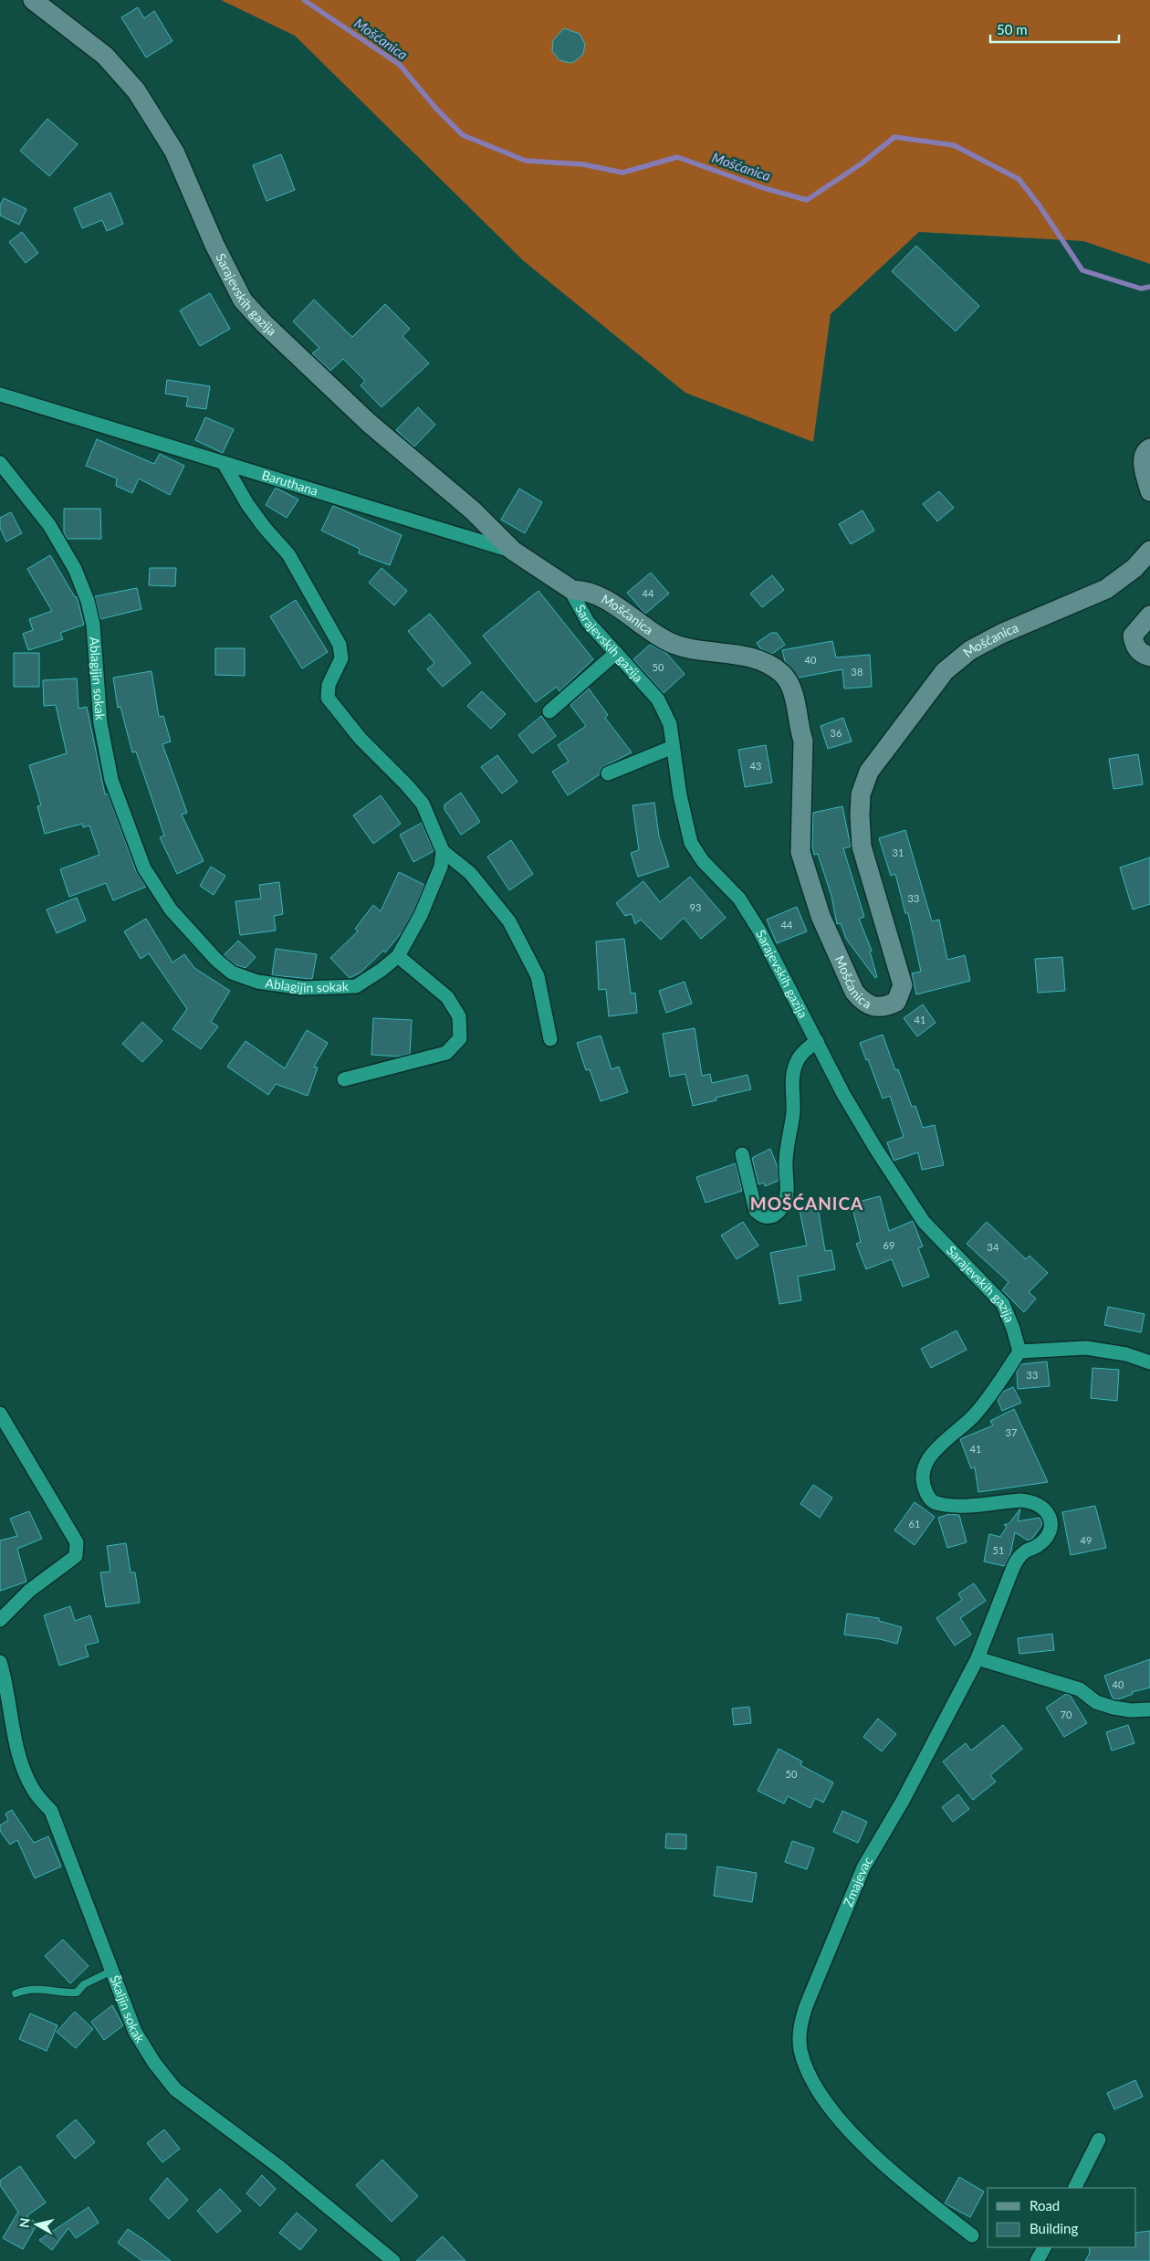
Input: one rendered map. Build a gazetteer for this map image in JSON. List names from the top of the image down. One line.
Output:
{"streets":{"main road":["Sarajevskih gazija","Baruthana","Mošćanica"],"street":["Ablagijin sokak","Zmajevac","Škaljin sokak"]},"crossings":[["Sarajevskih gazija","Baruthana"],["Sarajevskih gazija","Mošćanica"],["Baruthana","Mošćanica"]],"districts":["MOŠĆANICA"],"water":["Mošćanica"],"house_numbers":["44","40","50","38","36","43","31","33","93","44","41","69","34","33","37","41","61","49","51","40","70","50"],"legend":["Road","Building"],"scale_bar":"50 m","north":"left"}
